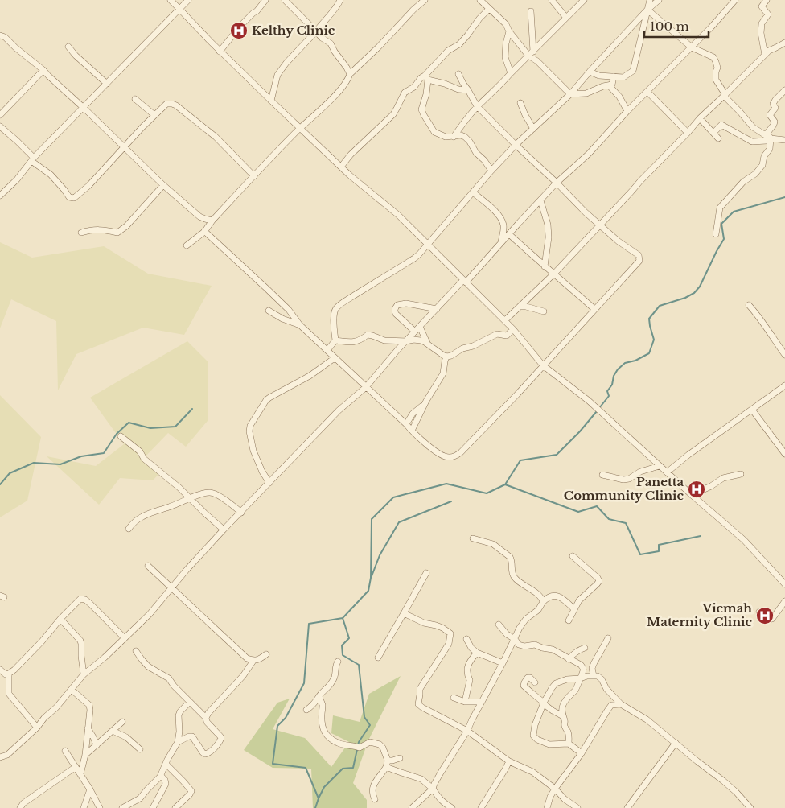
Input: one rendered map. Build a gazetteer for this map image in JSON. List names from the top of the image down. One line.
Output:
{"places":{"hospital":["Kelthy Clinic","Panetta Community Clinic","Vicmah Maternity Clinic"]},"scale_bar":"100 m"}
